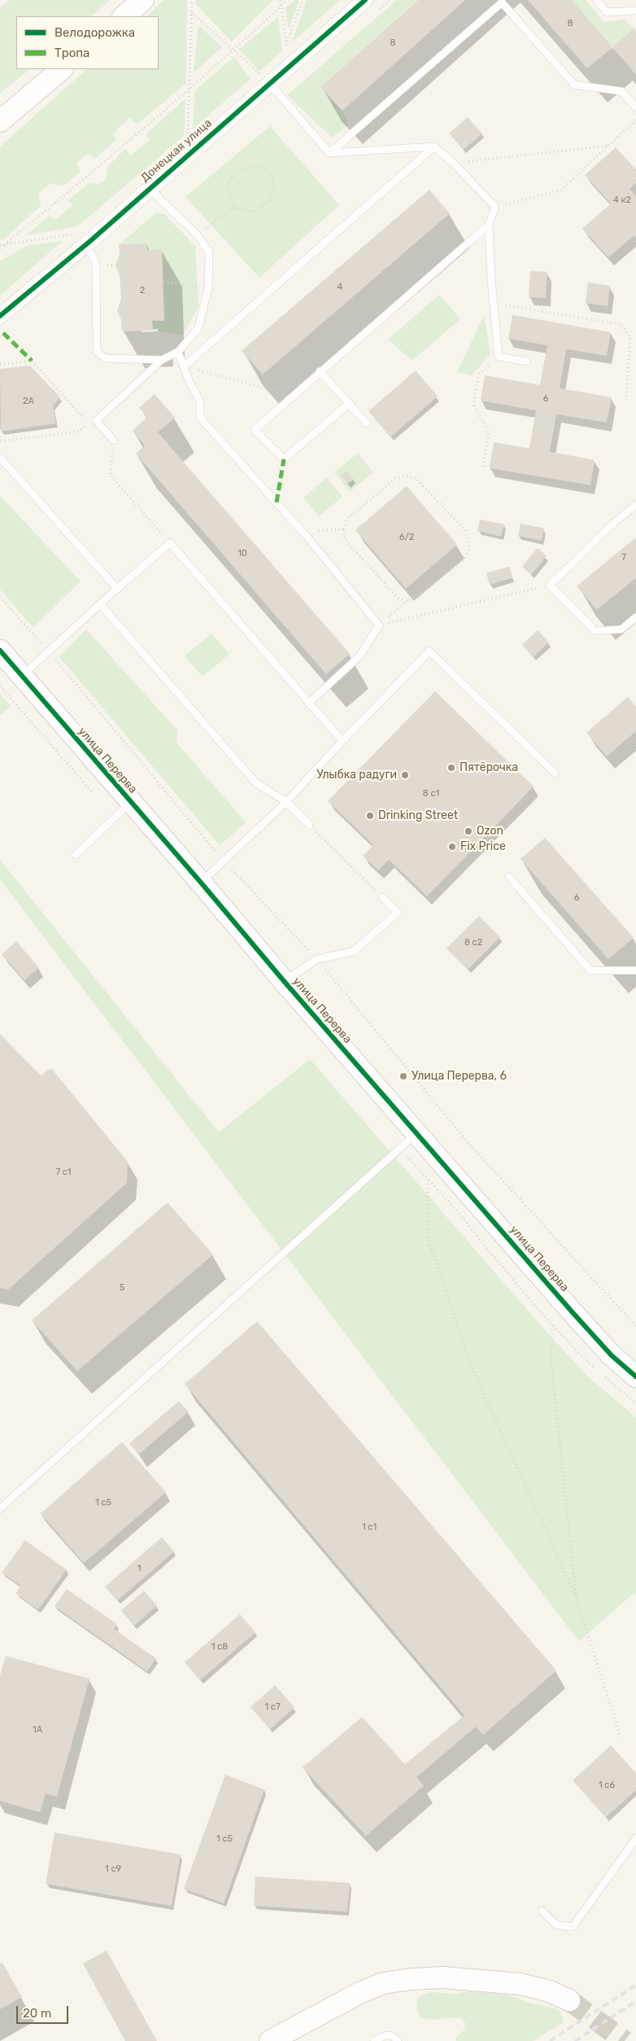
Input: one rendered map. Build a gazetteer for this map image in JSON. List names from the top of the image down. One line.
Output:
{"streets":{"street":["Донецкая улица","улица Перерва"]},"places":["Пятёрочка","Улыбка радуги","Drinking Street","Ozon","Fix Price","Улица Перерва, 6"],"house_numbers":["8","8","4 к2","4","2","6","2А","6/2","10","7","8 с1","6","8 с2","7 с1","5","1 с5","1 с1","1","1 с8","1 с7","1А","1 с6","1 с5","1 с9"],"legend":["Велодорожка","Тропа"],"scale_bar":"20 m"}
